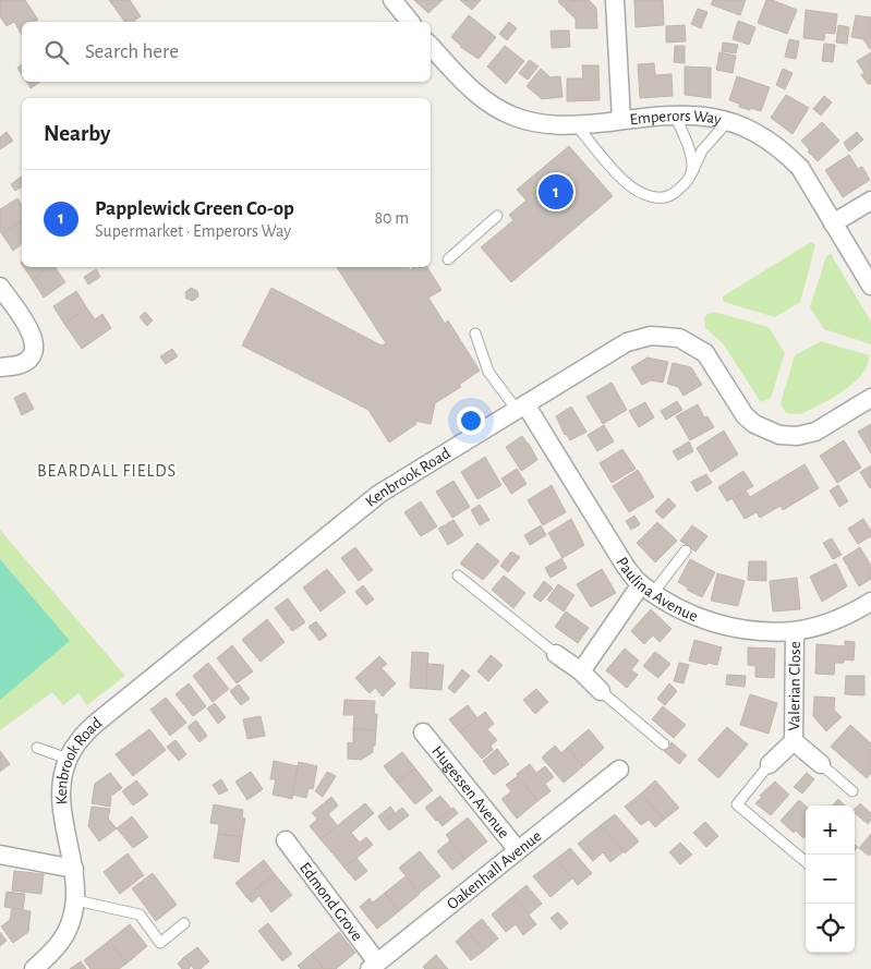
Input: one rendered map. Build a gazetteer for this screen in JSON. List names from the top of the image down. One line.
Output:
{"streets":{"street":["Emperors Way","Kenbrook Road","Paulina Avenue","Valerian Close","Hugessen Avenue","Oakenhall Avenue","Edmond Grove"]},"crossings":[["Kenbrook Road","Paulina Avenue"],["Paulina Avenue","Valerian Close"],["Hugessen Avenue","Oakenhall Avenue"],["Oakenhall Avenue","Edmond Grove"]],"districts":["BEARDALL FIELDS"],"page":{"search":"Search here","heading":"Nearby","list":[{"mark":"1","name":"Papplewick Green Co-op","note":"Supermarket · Emperors Way","value":"80 m"}],"pins":"1","map_buttons":["+","−"]}}
